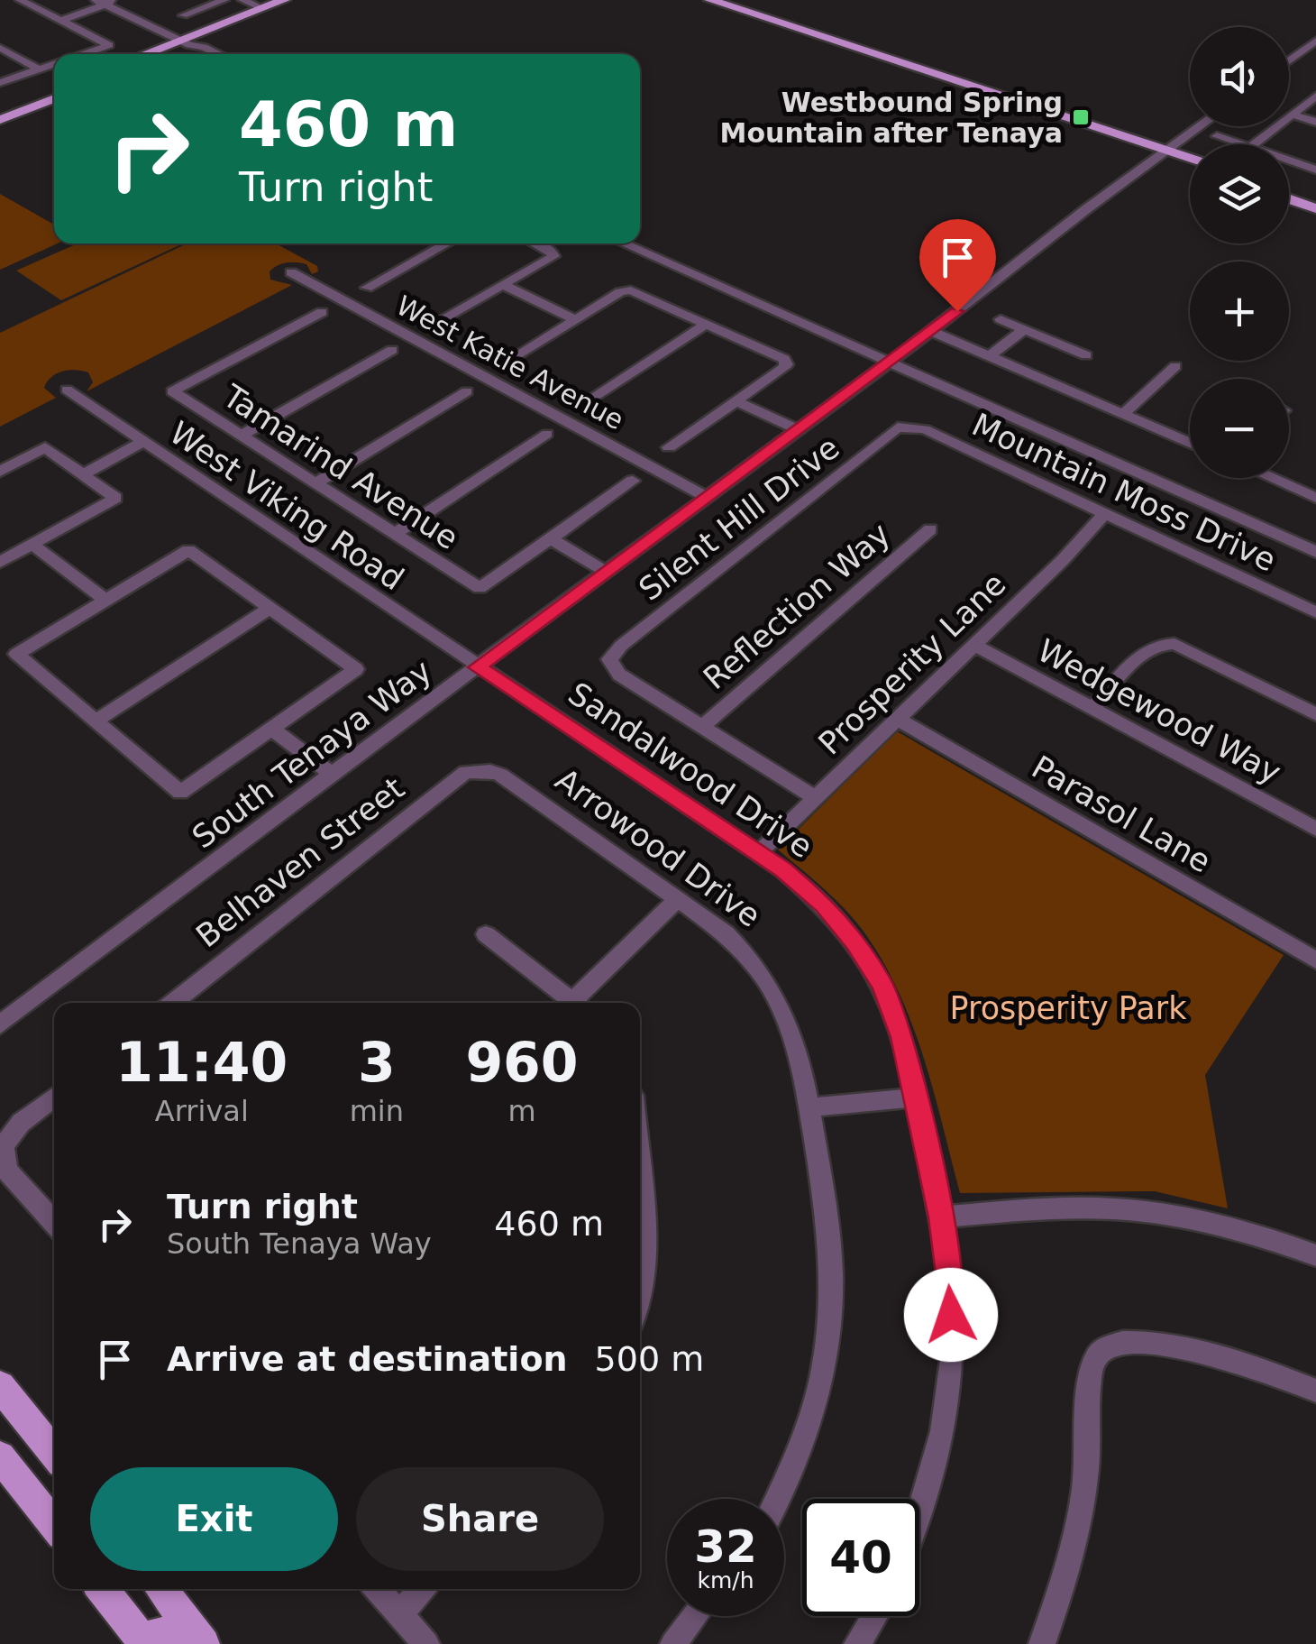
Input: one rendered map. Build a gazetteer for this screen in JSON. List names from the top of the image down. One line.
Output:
{"streets":{"street":["West Katie Avenue","Tamarind Avenue","Mountain Moss Drive","West Viking Road","Silent Hill Drive","Reflection Way","Prosperity Lane","Wedgewood Way","South Tenaya Way","Sandalwood Drive","Parasol Lane","Arrowood Drive","Belhaven Street"]},"crossings":[["West Katie Avenue","South Tenaya Way"],["Mountain Moss Drive","Silent Hill Drive"],["Mountain Moss Drive","Prosperity Lane"],["West Viking Road","South Tenaya Way"],["West Viking Road","Sandalwood Drive"],["Silent Hill Drive","Reflection Way"],["Prosperity Lane","Wedgewood Way"],["Prosperity Lane","Sandalwood Drive"],["Prosperity Lane","Parasol Lane"],["South Tenaya Way","Sandalwood Drive"],["Arrowood Drive","Belhaven Street"]],"parks":["Prosperity Park"],"places":{"transit":["Westbound Spring Mountain after Tenaya"]},"page":{"map_buttons":["+","−"],"turn":["460 m","Turn right"],"eta":["11:40","Arrival","3","min","960","m"],"list":[{"name":"Turn right","note":"South Tenaya Way","value":"460 m"},{"name":"Arrive at destination","value":"500 m"}],"buttons":["Exit","Share"],"speed":"32 km/h","limit":"40"}}
